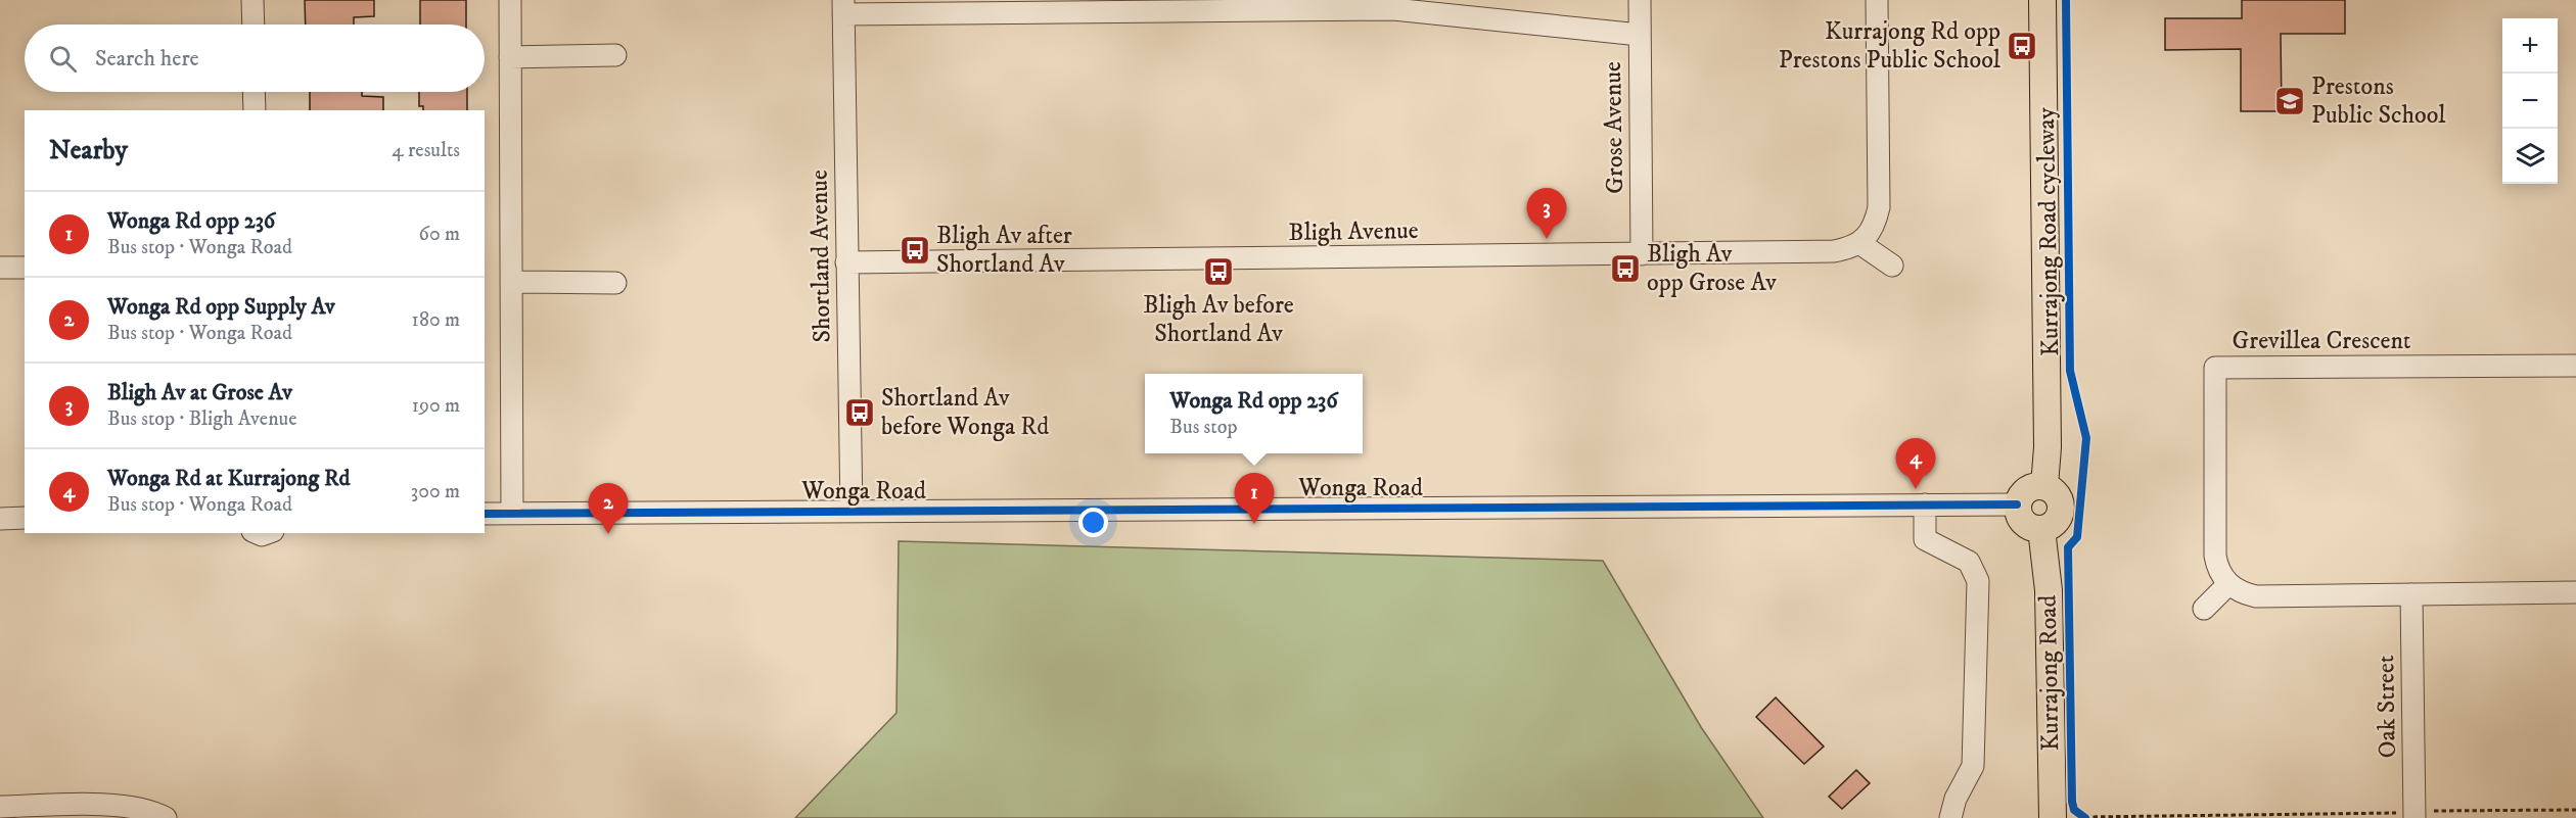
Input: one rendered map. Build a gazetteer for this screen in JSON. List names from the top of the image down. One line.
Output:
{"streets":{"main road":["Kurrajong Road"],"street":["Grose Avenue","Bligh Avenue","Shortland Avenue","Grevillea Crescent","Wonga Road","Oak Street"],"cycle path":["Kurrajong Road cycleway"]},"crossings":[["Grose Avenue","Bligh Avenue"],["Bligh Avenue","Shortland Avenue"],["Shortland Avenue","Wonga Road"],["Wonga Road","Kurrajong Road"]],"places":{"bus stop":["Kurrajong Rd opp Prestons Public School","Bligh Av after Shortland Av","Bligh Av opp Grose Av","Bligh Av before Shortland Av","Shortland Av before Wonga Rd"],"school or university":["Prestons Public School"]},"page":{"map_buttons":["+","−"],"search":"Search here","heading":["Nearby","4 results"],"pins":["3","4","1","2"],"list":[{"mark":"1","name":"Wonga Rd opp 236","note":"Bus stop · Wonga Road","value":"60 m"},{"mark":"2","name":"Wonga Rd opp Supply Av","note":"Bus stop · Wonga Road","value":"180 m"},{"mark":"3","name":"Bligh Av at Grose Av","note":"Bus stop · Bligh Avenue","value":"190 m"},{"mark":"4","name":"Wonga Rd at Kurrajong Rd","note":"Bus stop · Wonga Road","value":"300 m"}],"popup":["Wonga Rd opp 236","Bus stop"]}}
